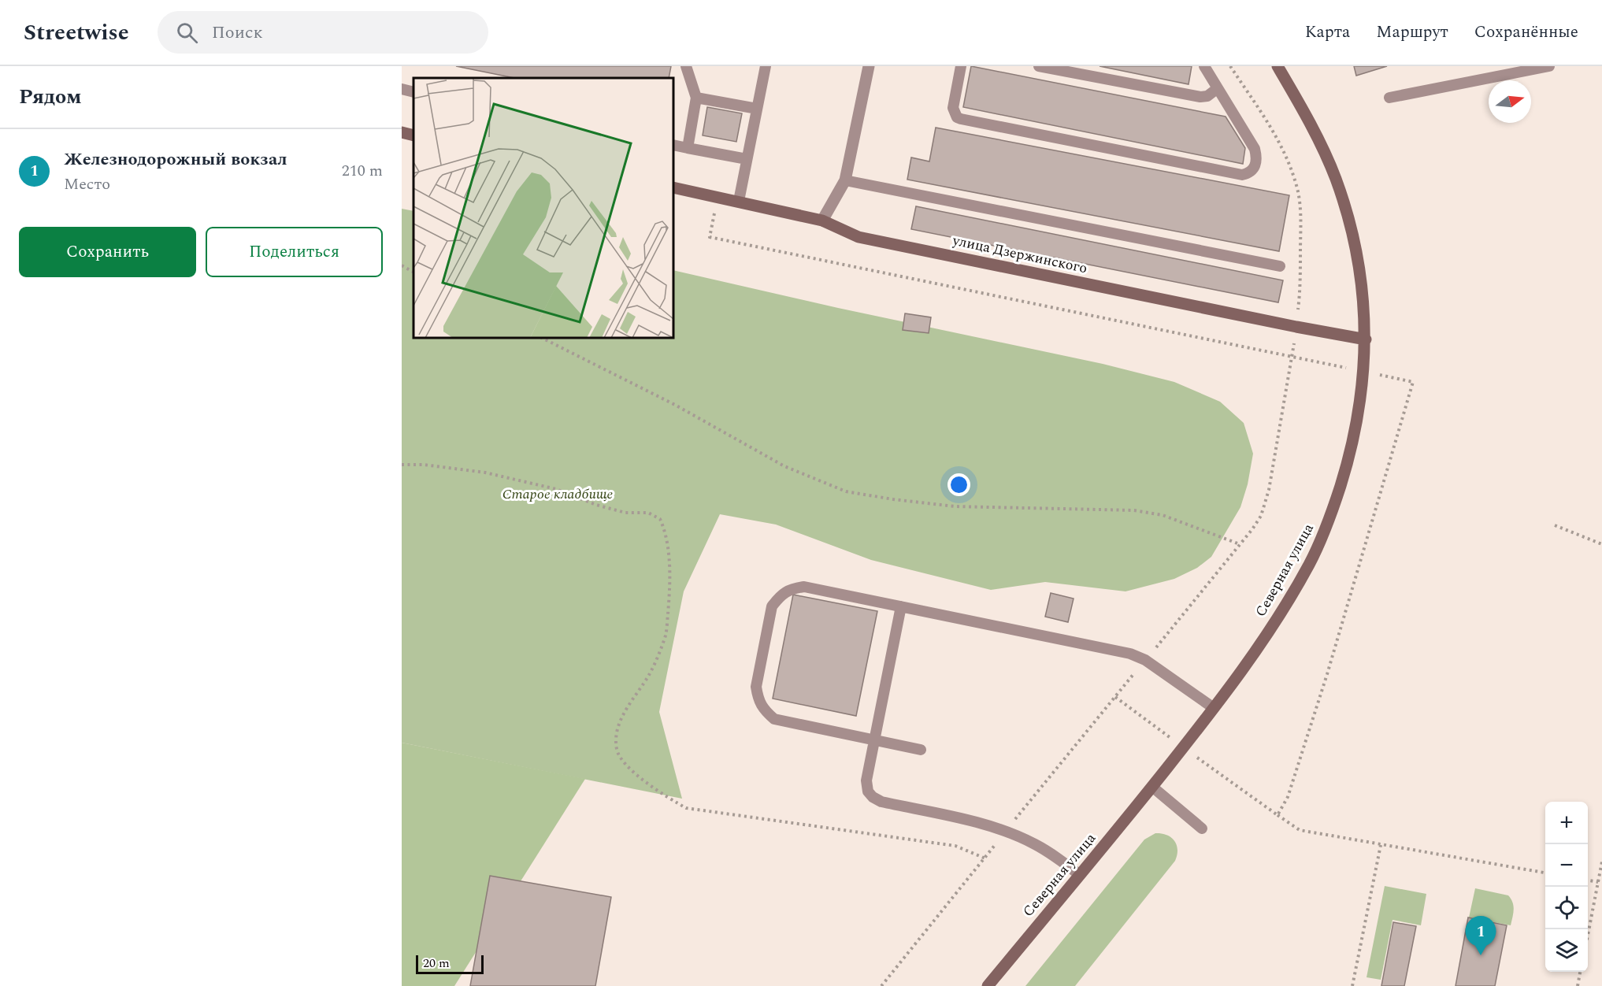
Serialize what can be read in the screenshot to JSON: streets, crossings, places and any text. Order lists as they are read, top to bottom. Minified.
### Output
{"streets":{"main road":["улица Дзержинского","Северная улица"]},"crossings":[["улица Дзержинского","Северная улица"]],"parks":["Старое кладбище"],"scale_bar":"20 m","north":"right","page":{"header":"Streetwise","search":"Поиск","nav":["Карта","Маршрут","Сохранённые"],"heading":"Рядом","list":[{"mark":"1","name":"Железнодорожный вокзал","note":"Место","value":"210 m"}],"buttons":["Сохранить","Поделиться"],"map_buttons":["+","−"],"pins":"1","scale":"20 m"}}
